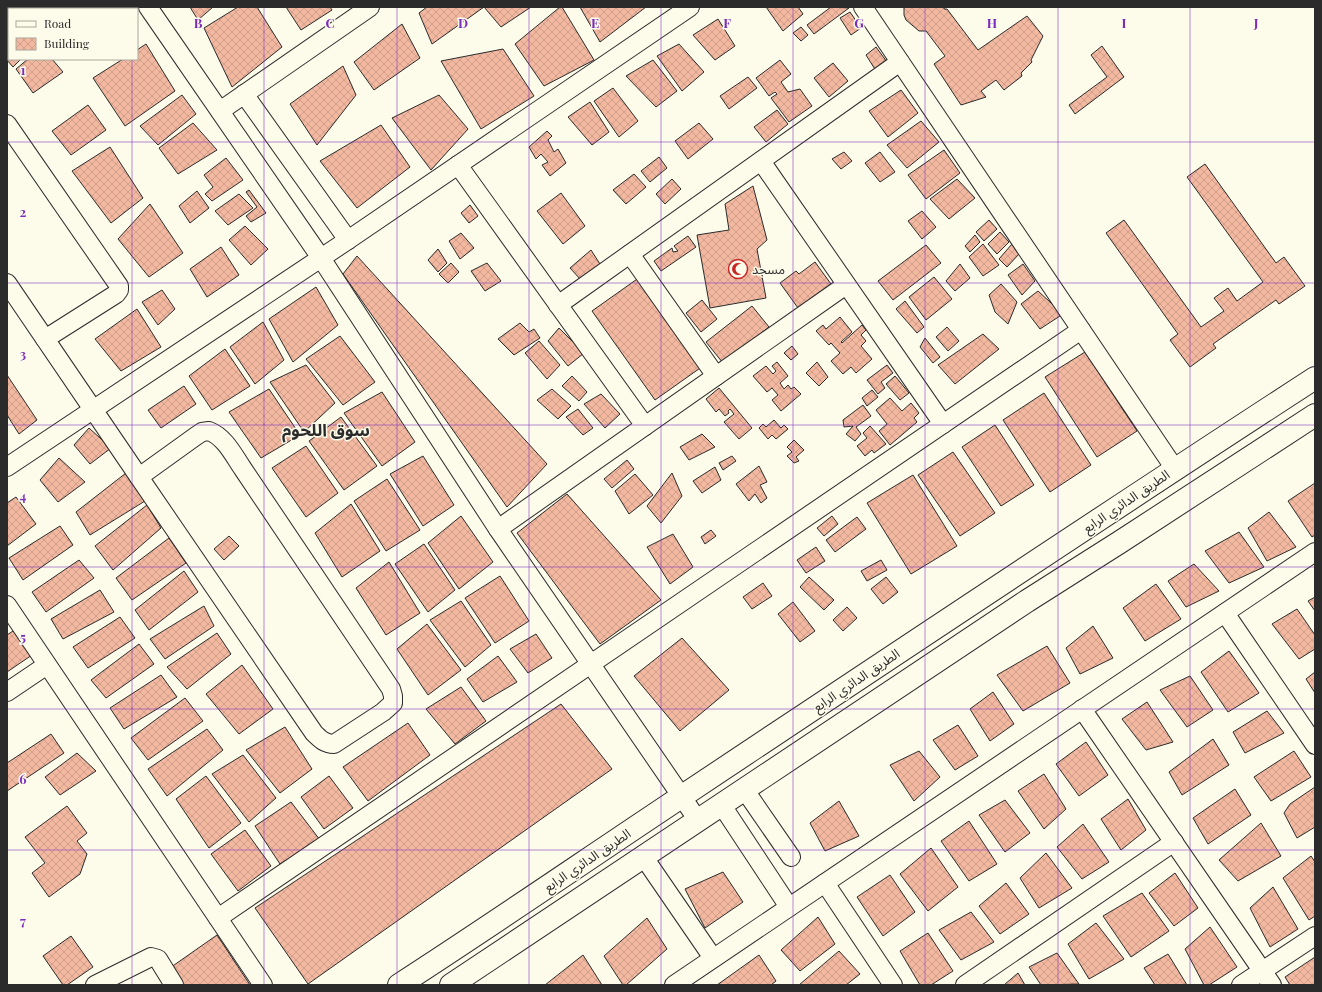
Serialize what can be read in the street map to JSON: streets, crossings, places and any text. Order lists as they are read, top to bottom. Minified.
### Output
{"streets":{"main road":["الطريق الدائري الرابع"]},"districts":["سوق اللحوم"],"places":{"mosque":["مسجد"]},"legend":["Road","Building"],"grid":{"columns":["B","C","D","E","F","G","H","I","J"],"rows":["1","2","3","4","5","6","7"]}}
